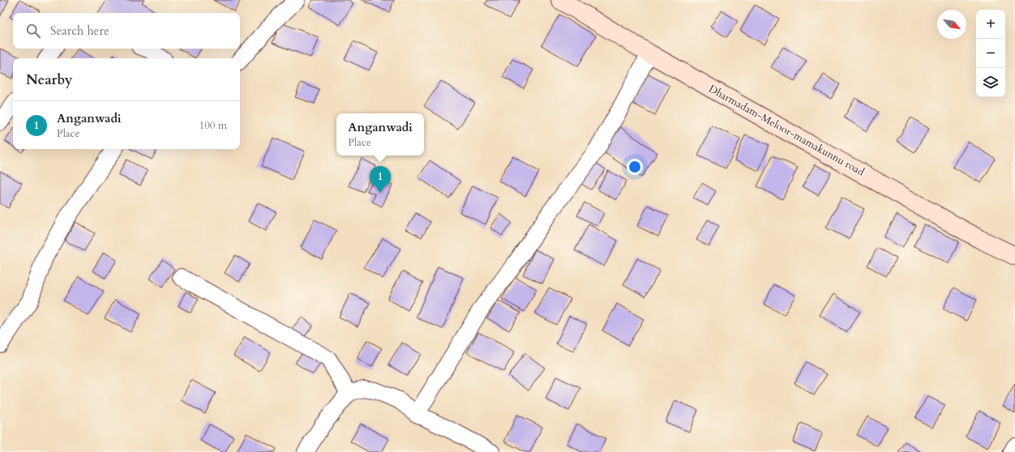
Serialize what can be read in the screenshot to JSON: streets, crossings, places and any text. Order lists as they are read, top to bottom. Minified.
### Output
{"streets":{"main road":["Dharmadam-Meloor-mamakunnu road"]},"north":"bottom right","page":{"map_buttons":["+","−"],"search":"Search here","heading":"Nearby","list":[{"mark":"1","name":"Anganwadi","note":"Place","value":"100 m"}],"popup":["Anganwadi","Place"],"pins":"1"}}
